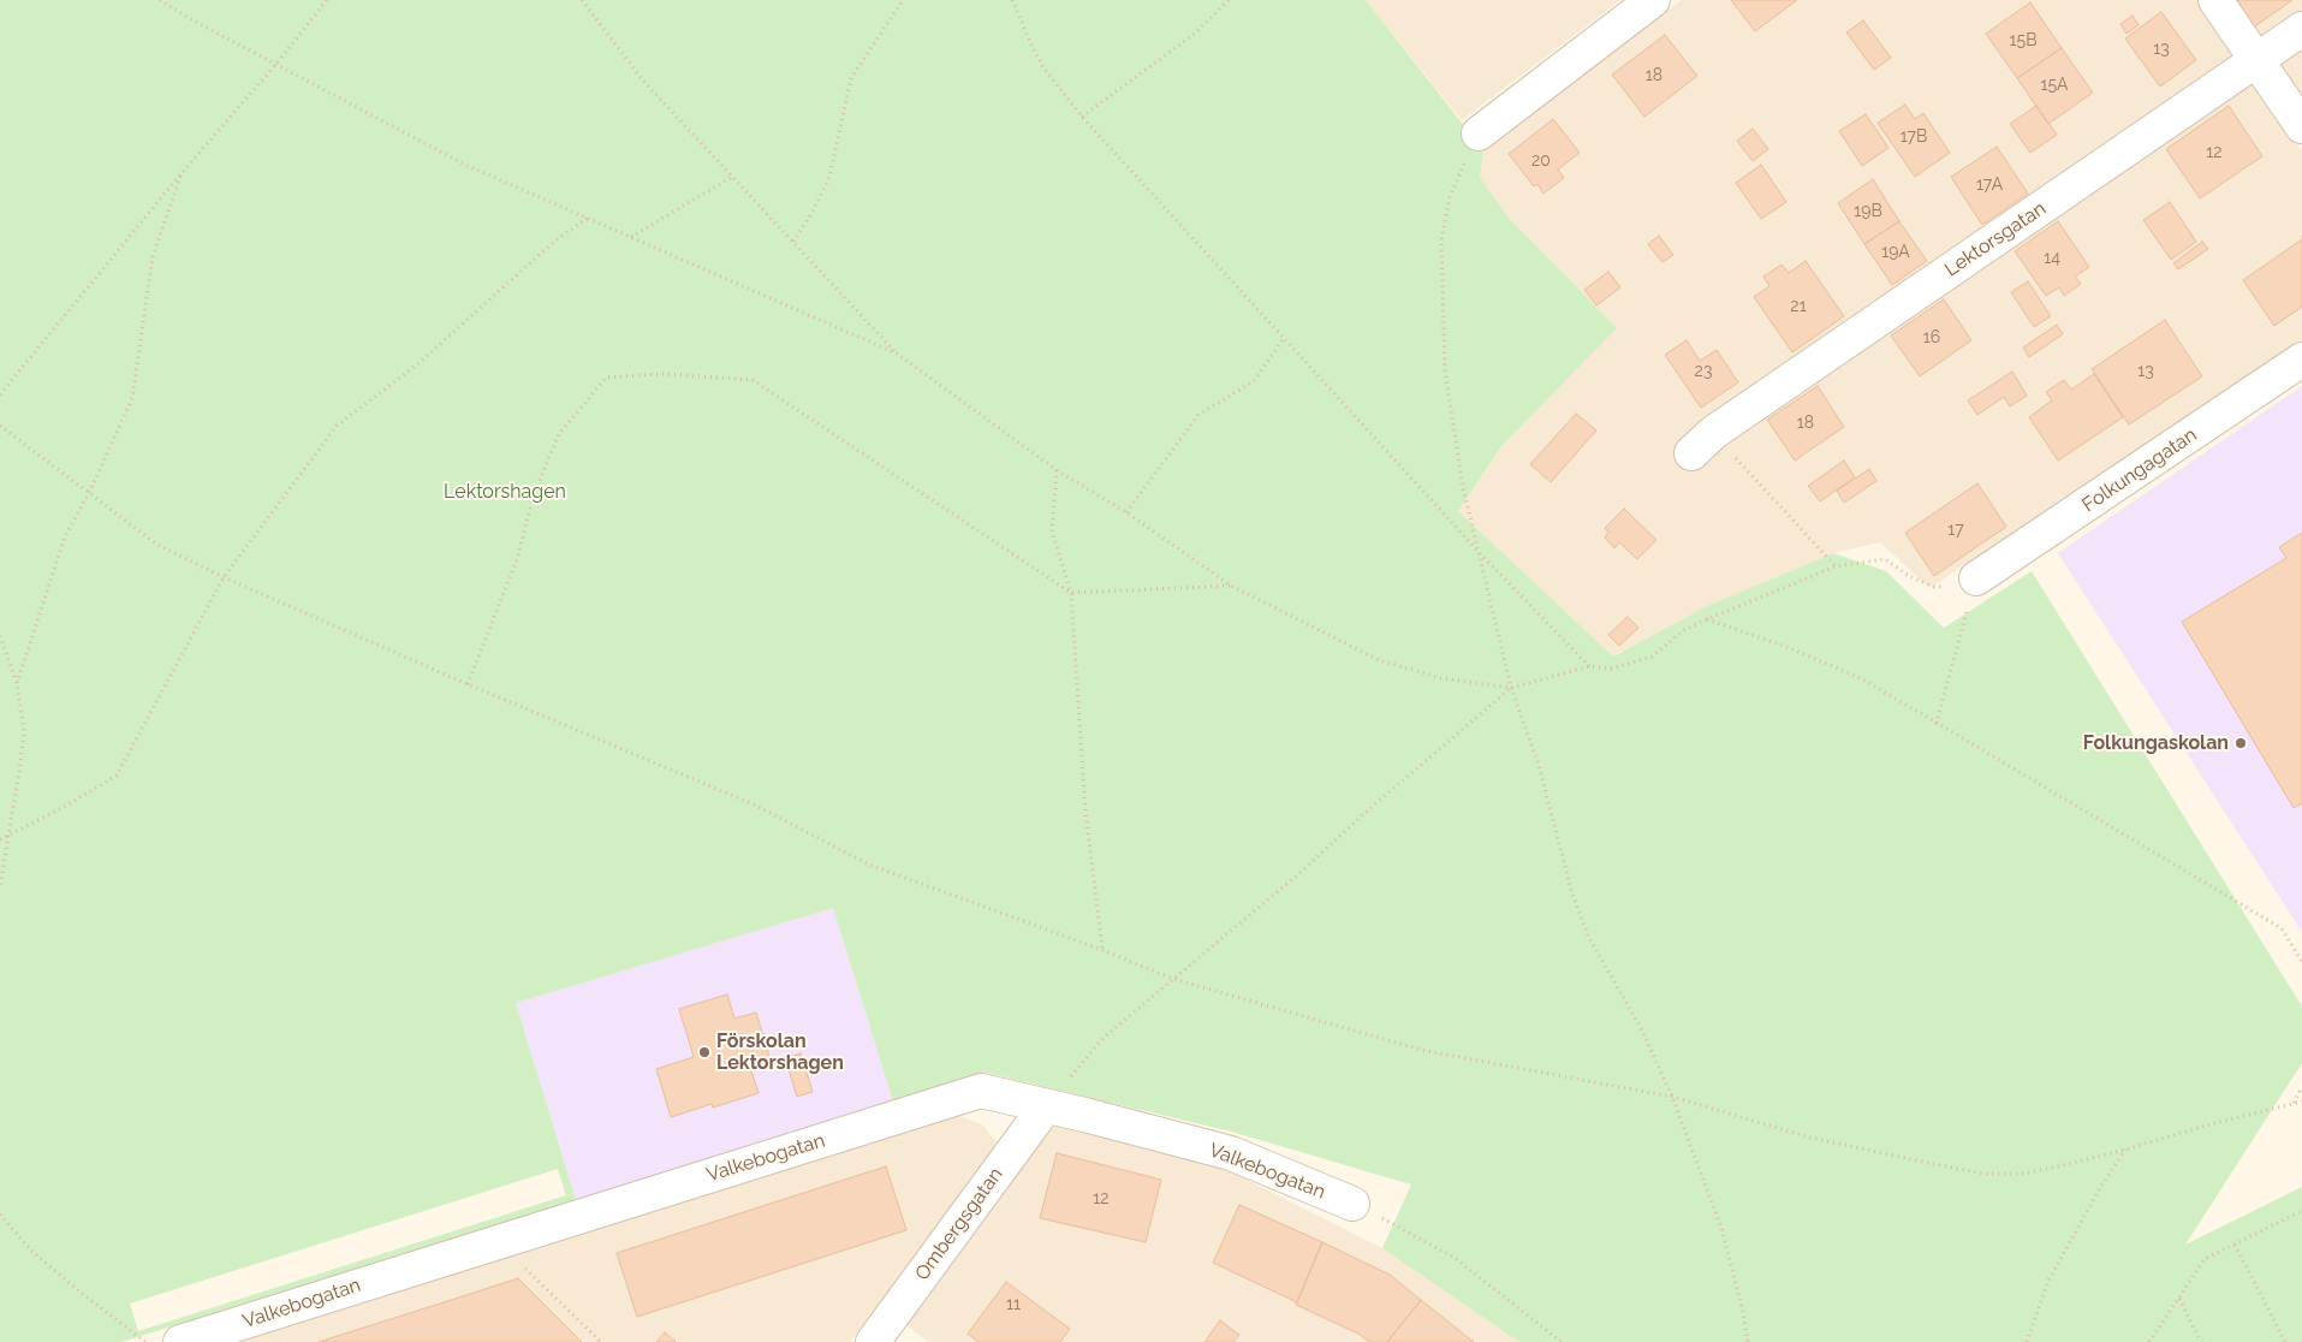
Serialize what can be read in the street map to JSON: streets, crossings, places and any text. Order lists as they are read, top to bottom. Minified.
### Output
{"streets":{"street":["Lektorsgatan","Folkungagatan","Valkebogatan","Ombergsgatan"]},"crossings":[["Valkebogatan","Ombergsgatan"]],"parks":["Lektorshagen"],"places":["Folkungaskolan","Förskolan Lektorshagen"],"house_numbers":["15B","13","18","15A","17B","12","20","17A","19B","19A","14","21","16","23","13","18","17","12","11"]}
